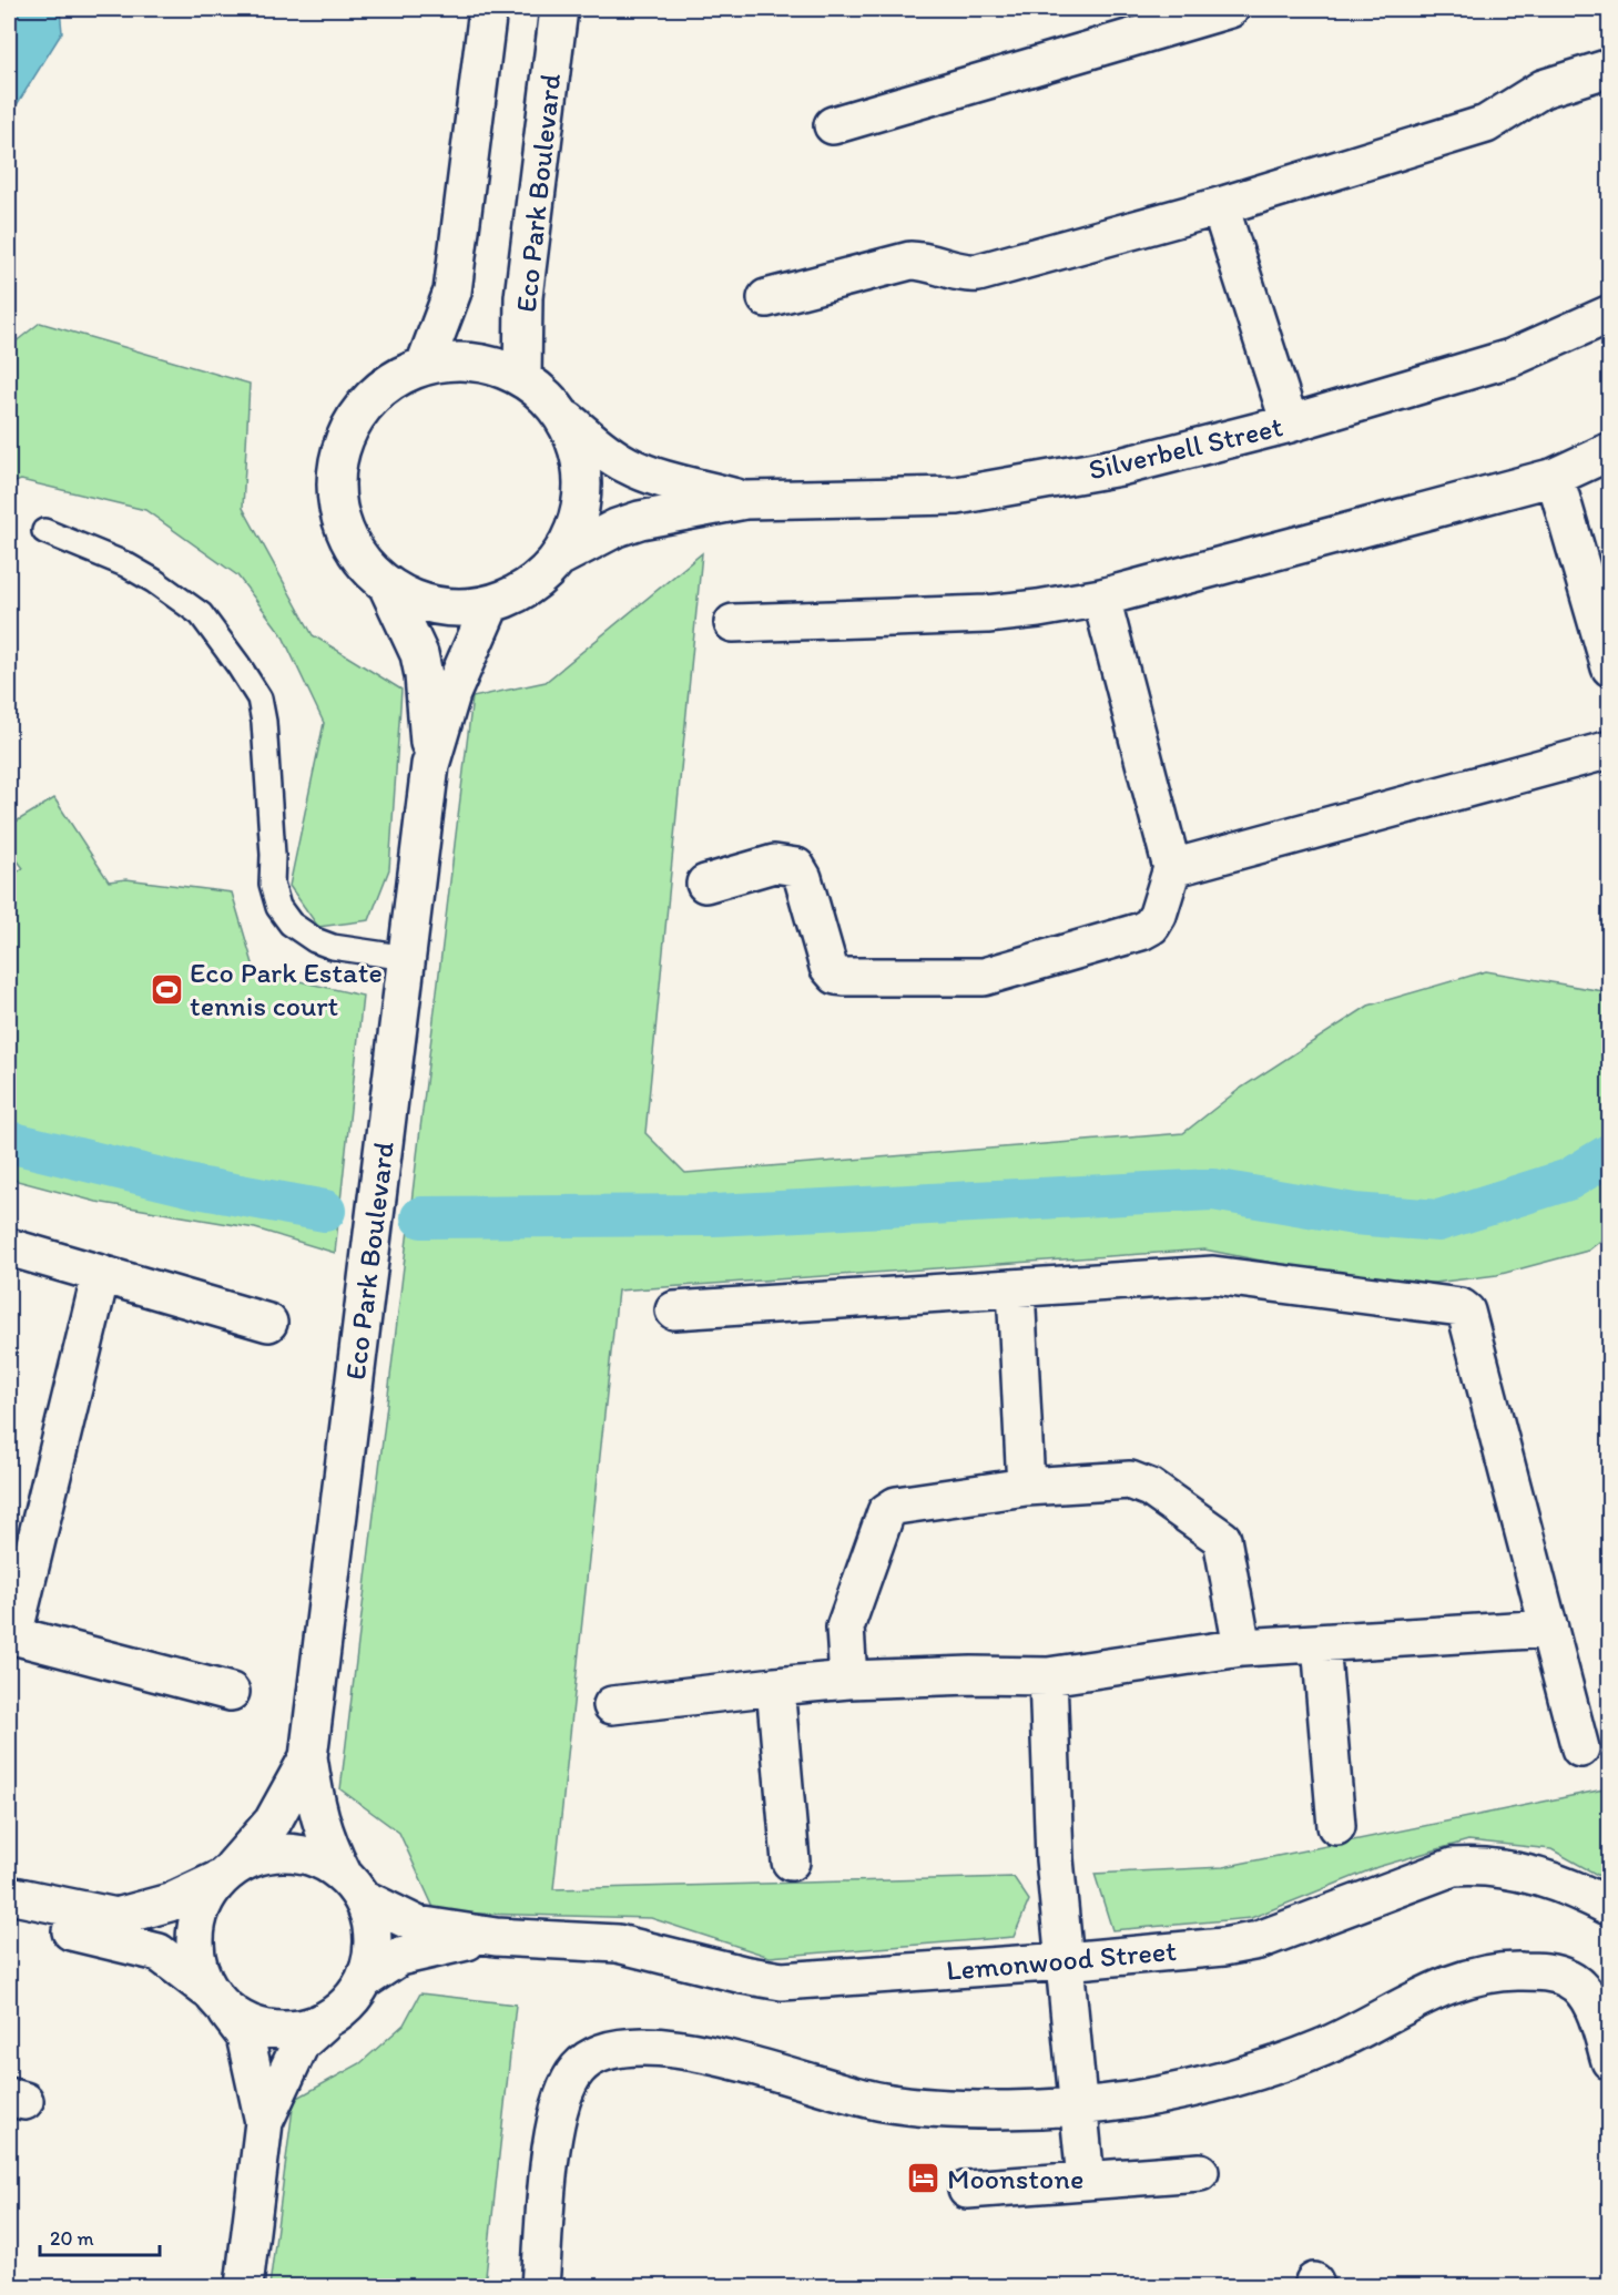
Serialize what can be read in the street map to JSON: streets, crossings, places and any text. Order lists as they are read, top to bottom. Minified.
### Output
{"streets":{"street":["Eco Park Boulevard","Silverbell Street","Lemonwood Street"]},"crossings":[["Eco Park Boulevard","Silverbell Street"],["Eco Park Boulevard","Lemonwood Street"]],"places":{"sports":["Eco Park Estate tennis court"],"hotel":["Moonstone"]},"scale_bar":"20 m"}
